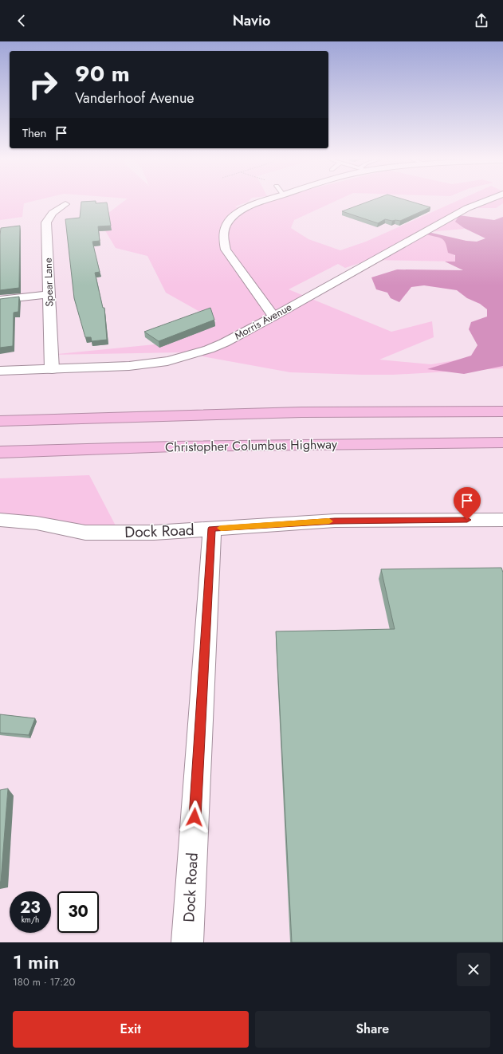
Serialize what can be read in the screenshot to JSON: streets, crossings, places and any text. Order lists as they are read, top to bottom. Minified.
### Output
{"streets":{"highway":["Christopher Columbus Highway"],"street":["Spear Lane","Morris Avenue","Dock Road"]},"crossings":[["Spear Lane","Morris Avenue"]],"page":{"header":"Navio","turn":["90 m","Vanderhoof Avenue"],"then":"Then","speed":"23 km/h","limit":"30","heading":["1 min","180 m · 17:20"],"buttons":["Exit","Share"]}}
